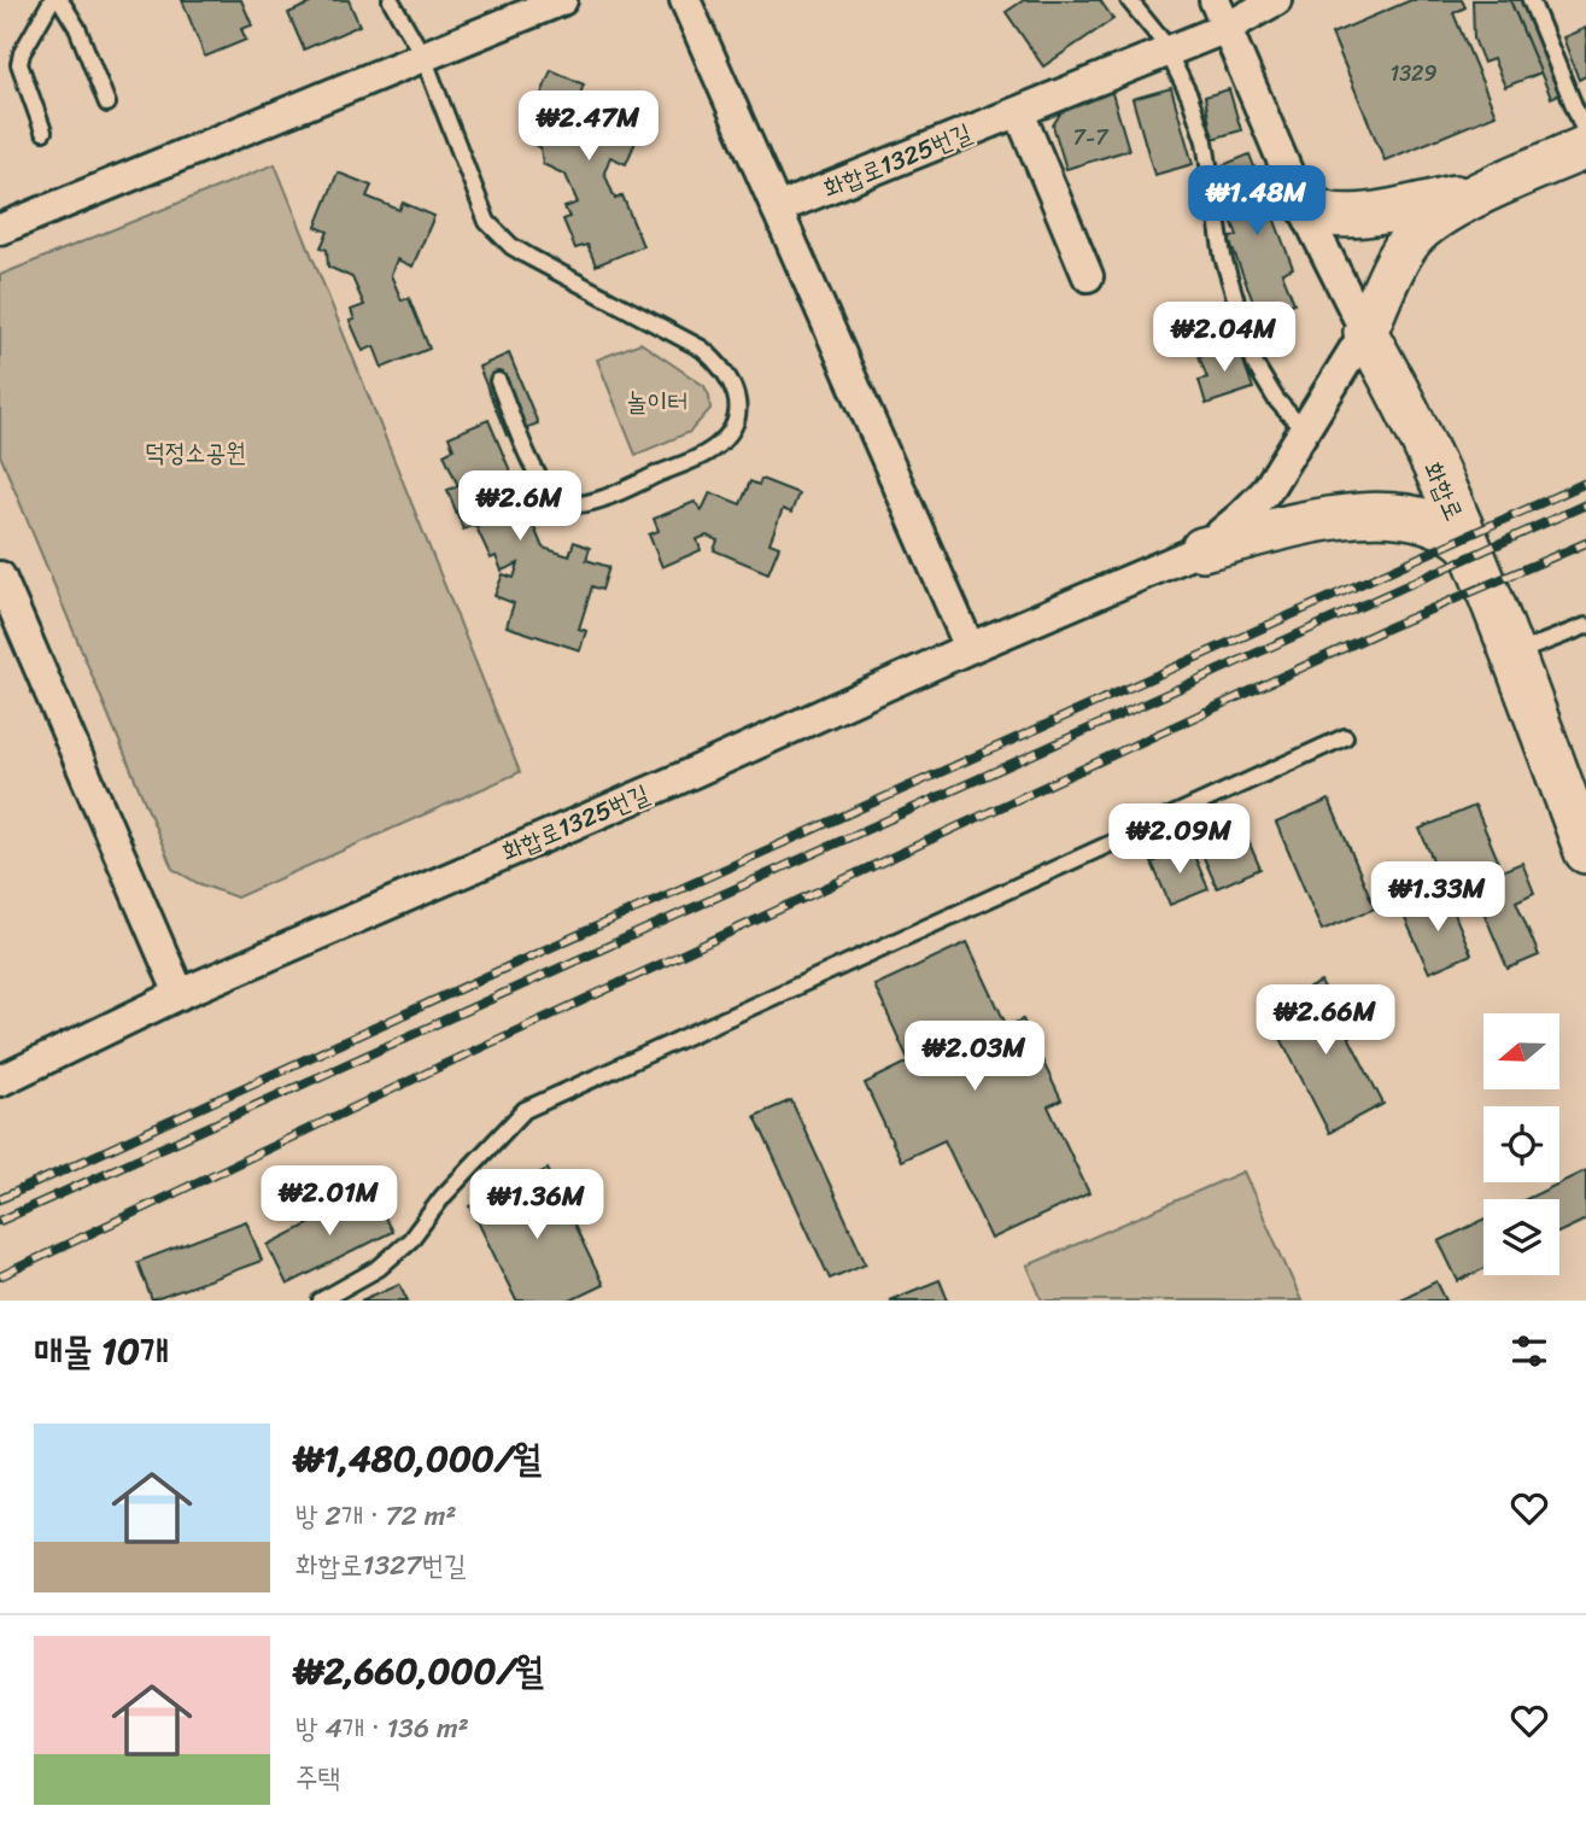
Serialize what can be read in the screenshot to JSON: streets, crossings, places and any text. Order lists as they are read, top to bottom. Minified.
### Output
{"streets":{"main road":["화합로"],"street":["화합로1325번길"]},"crossings":[["화합로1325번길","화합로"]],"parks":["놀이터","덕정소공원"],"house_numbers":["1329","7-7"],"north":"left","page":{"price":["₩2.47M","₩1.48M","₩2.04M","₩2.6M","₩2.09M","₩1.33M","₩2.66M","₩2.03M","₩2.01M","₩1.36M"],"heading":"매물 10개","list":[{"name":"₩1,480,000/월","note":"방 2개 · 72 m² · 화합로1327번길"},{"name":"₩2,660,000/월","note":"방 4개 · 136 m² · 주택"}]}}
